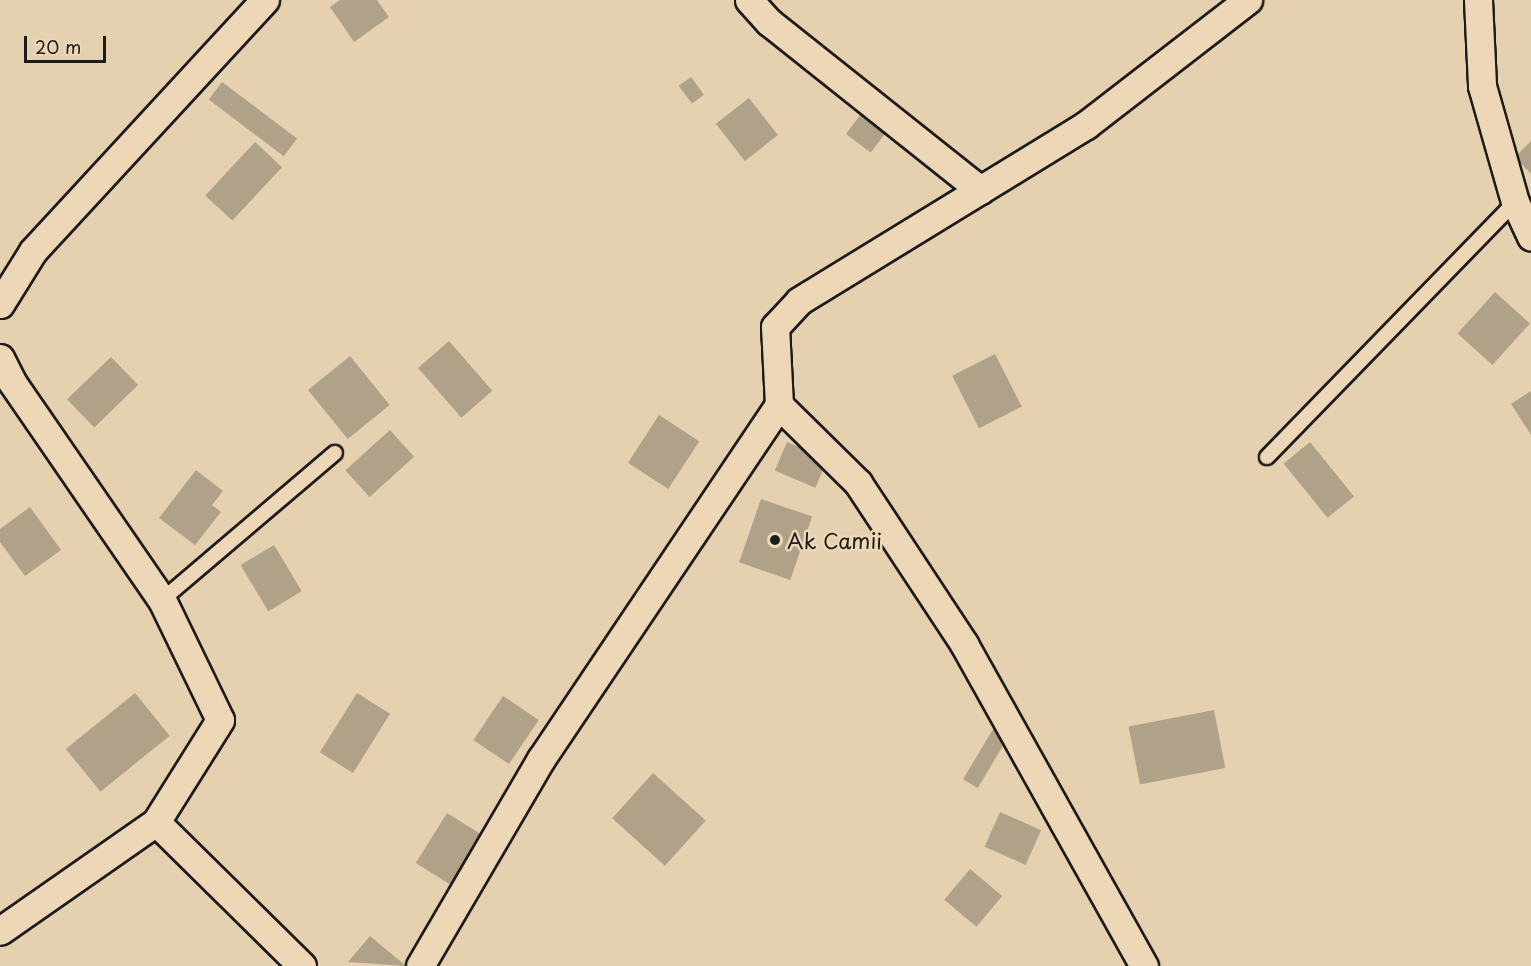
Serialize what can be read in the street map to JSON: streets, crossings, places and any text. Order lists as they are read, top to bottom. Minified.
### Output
{"places":["Ak Camii"],"scale_bar":"20 m"}
